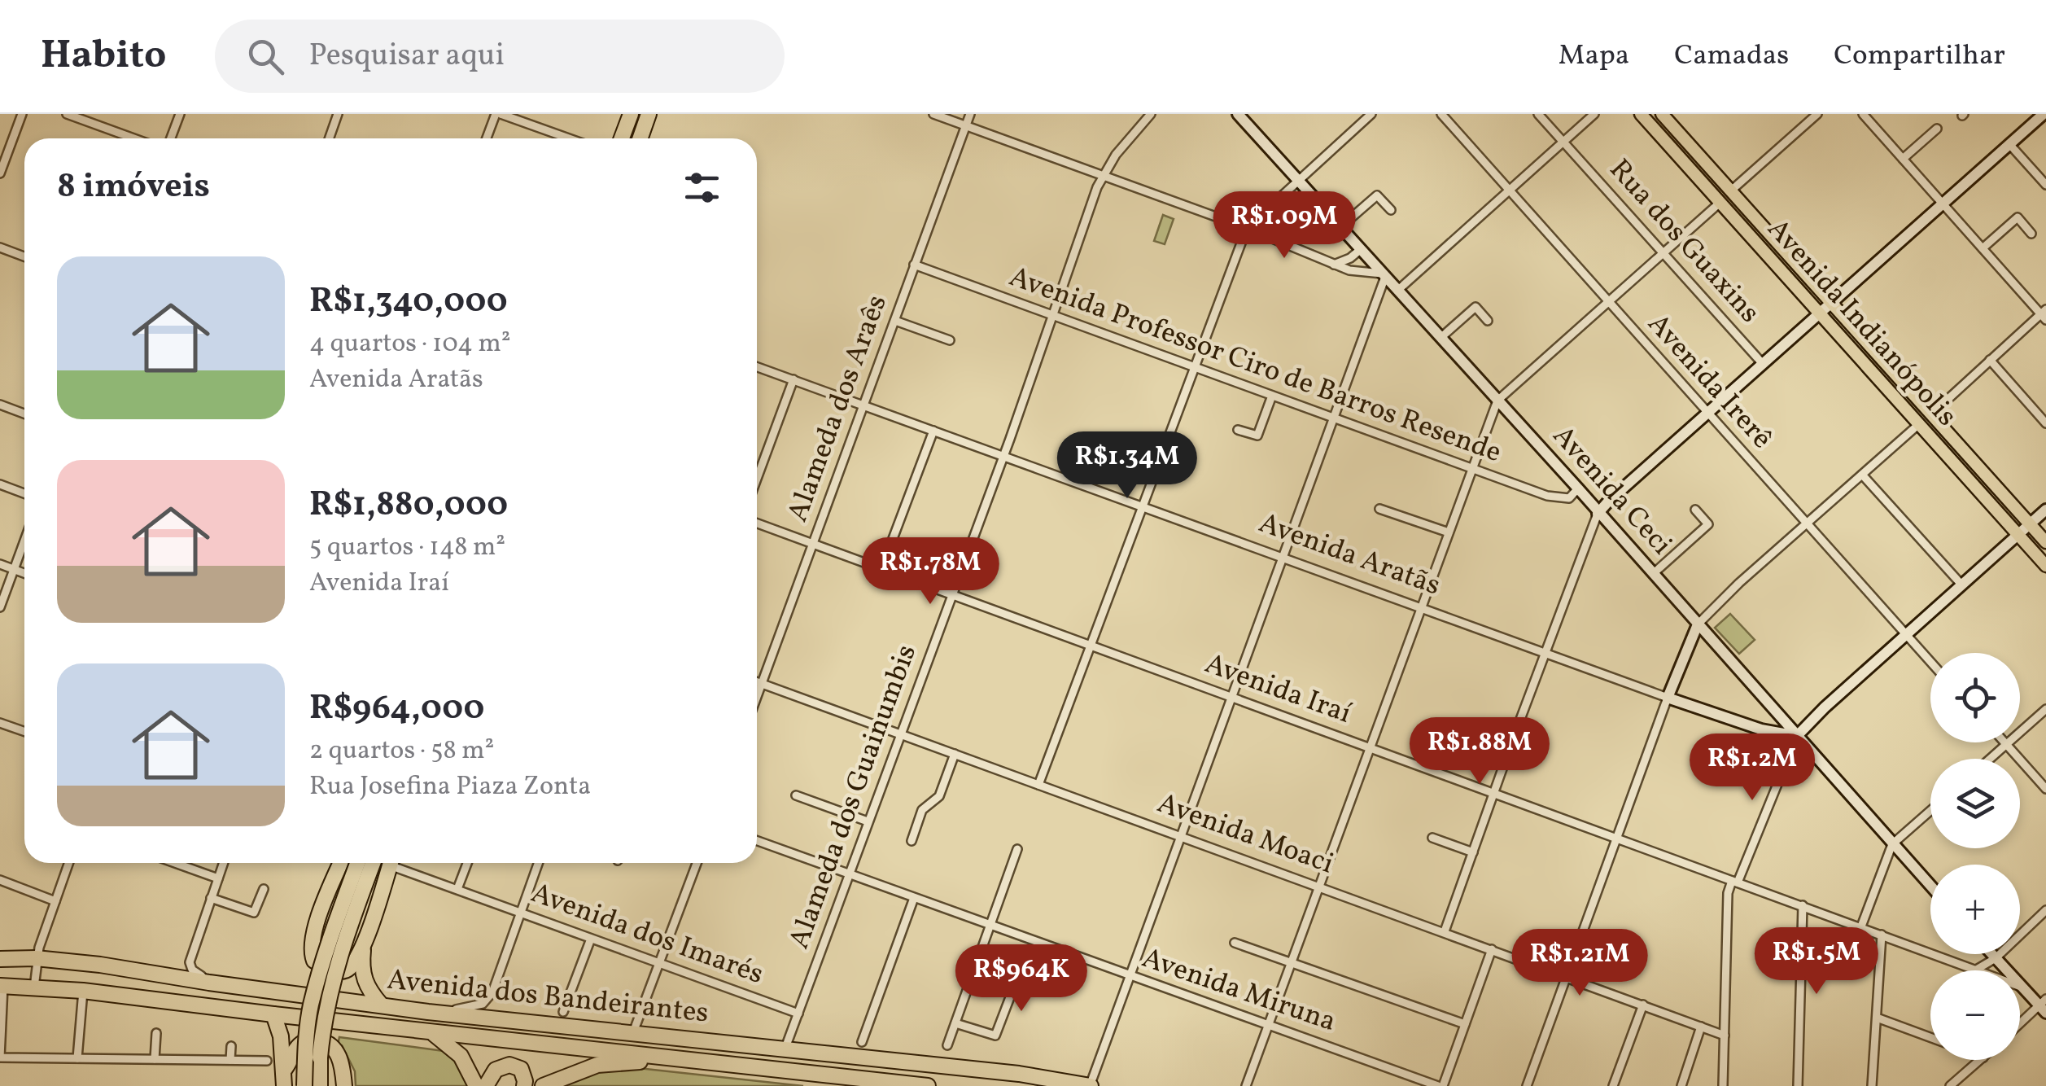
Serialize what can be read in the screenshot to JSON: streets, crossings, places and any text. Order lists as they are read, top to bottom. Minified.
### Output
{"streets":{"highway":["Avenida dos Bandeirantes"],"main road":["Avenida Indianópolis"],"street":["Rua dos Guaxins","Avenida Professor Ciro de Barros Resende","Avenida Irerê","Alameda dos Araês","Avenida Ceci","Avenida Aratãs","Avenida Iraí","Alameda dos Guainumbis","Avenida Moaci","Avenida dos Imarés","Avenida Miruna"]},"crossings":[["Avenida Professor Ciro de Barros Resende","Alameda dos Araês"],["Avenida Professor Ciro de Barros Resende","Avenida Ceci"],["Avenida Professor Ciro de Barros Resende","Alameda dos Guainumbis"],["Alameda dos Araês","Avenida Aratãs"],["Alameda dos Araês","Avenida Iraí"],["Alameda dos Araês","Avenida Moaci"],["Avenida Ceci","Avenida Aratãs"],["Avenida Aratãs","Alameda dos Guainumbis"],["Avenida Iraí","Alameda dos Guainumbis"],["Alameda dos Guainumbis","Avenida Moaci"],["Alameda dos Guainumbis","Avenida dos Imarés"],["Alameda dos Guainumbis","Avenida Miruna"],["Alameda dos Guainumbis","Avenida dos Bandeirantes"]],"page":{"header":"Habito","search":"Pesquisar aqui","nav":["Mapa","Camadas","Compartilhar"],"heading":"8 imóveis","price":["R$1.09M","R$1.34M","R$1.78M","R$1.88M","R$1.2M","R$1.5M","R$1.21M","R$964K"],"list":[{"name":"R$1,340,000","note":"4 quartos · 104 m² · Avenida Aratãs"},{"name":"R$1,880,000","note":"5 quartos · 148 m² · Avenida Iraí"},{"name":"R$964,000","note":"2 quartos · 58 m² · Rua Josefina Piaza Zonta"}],"map_buttons":["+","−"]}}
